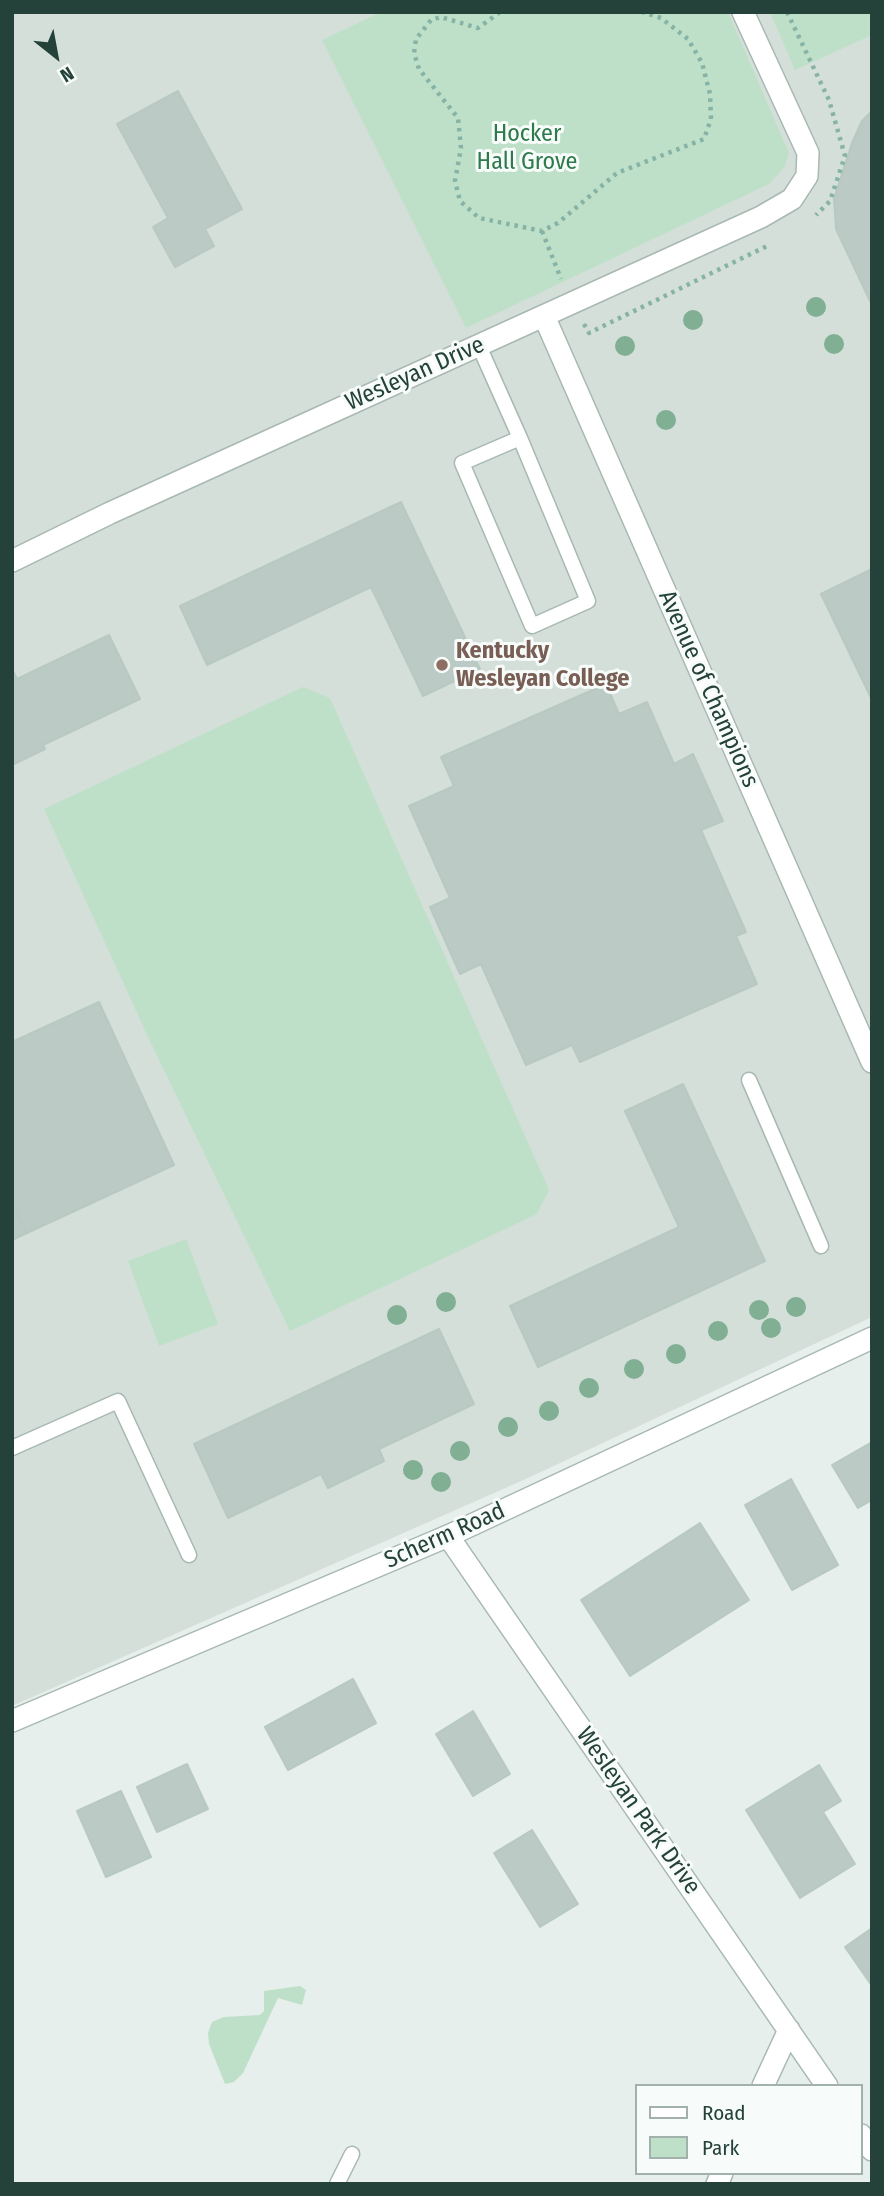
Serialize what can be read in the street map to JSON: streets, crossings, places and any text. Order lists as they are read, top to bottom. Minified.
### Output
{"streets":{"street":["Wesleyan Drive","Avenue of Champions","Scherm Road","Wesleyan Park Drive"]},"crossings":[["Wesleyan Drive","Avenue of Champions"],["Scherm Road","Wesleyan Park Drive"]],"parks":["Hocker Hall Grove"],"places":["Kentucky Wesleyan College"],"legend":["Road","Park"],"north":"bottom right"}
